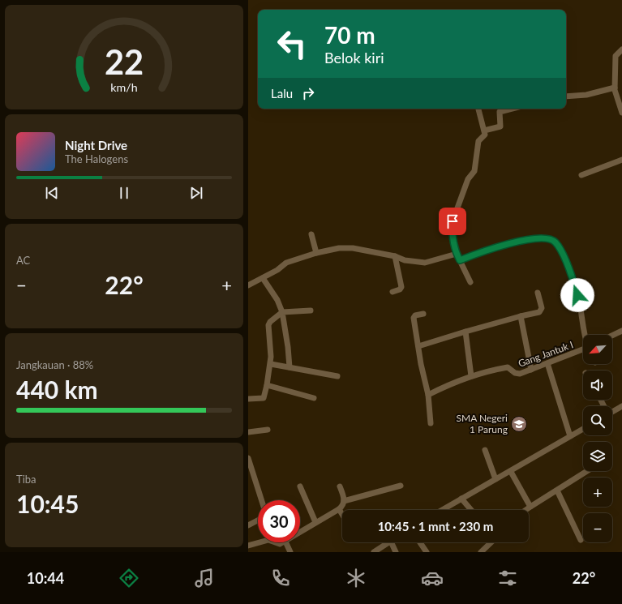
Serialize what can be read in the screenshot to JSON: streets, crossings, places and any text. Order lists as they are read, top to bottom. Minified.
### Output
{"streets":{"street":["Gang Jantuk I"]},"places":{"school or university":["SMA Negeri 1 Parung"]},"north":"bottom left","page":{"turn":["70 m","Belok kiri"],"then":"Lalu","song":["Night Drive","The Halogens"],"tile":["AC",["Jangkauan · 88%","440 km"],["Tiba","10:45"]],"heat":["−","22°","+"],"map_buttons":["+","−"],"limit":"30","trip":"10:45 · 1 mnt · 230 m","tabs":["10:44","22°"],"gauge":["22","km/h"]}}
